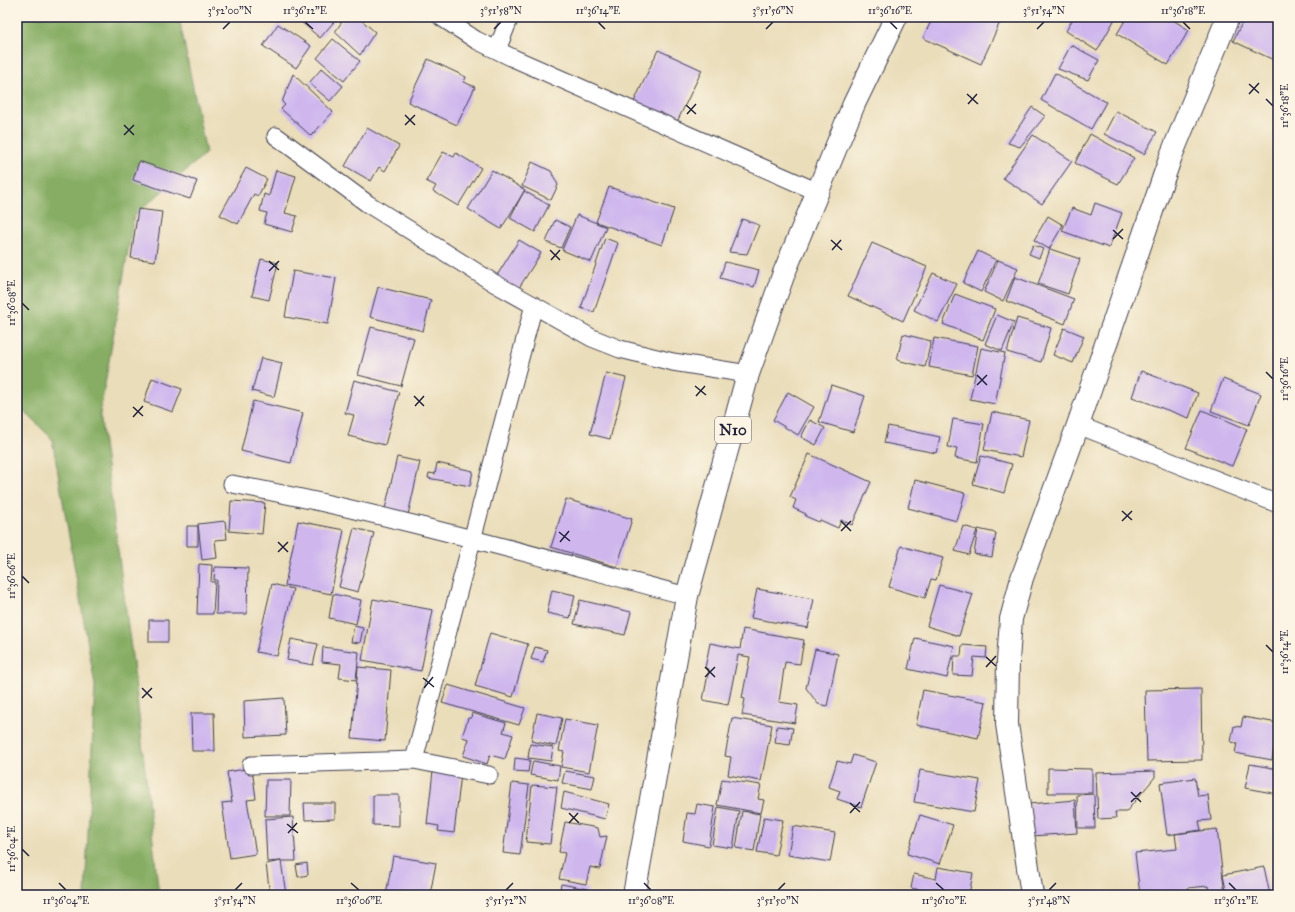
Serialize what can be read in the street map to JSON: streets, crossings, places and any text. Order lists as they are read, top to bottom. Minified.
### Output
{"streets":{"main road":["N10"]},"coordinates":["3°52'00\"N","11°36'12\"E","3°51'58\"N","11°36'14\"E","3°51'56\"N","11°36'16\"E","3°51'54\"N","11°36'18\"E","11°36'08\"E","11°36'06\"E","11°36'04\"E","3°51'52\"N","3°51'50\"N","11°36'10\"E","3°51'48\"N"]}
